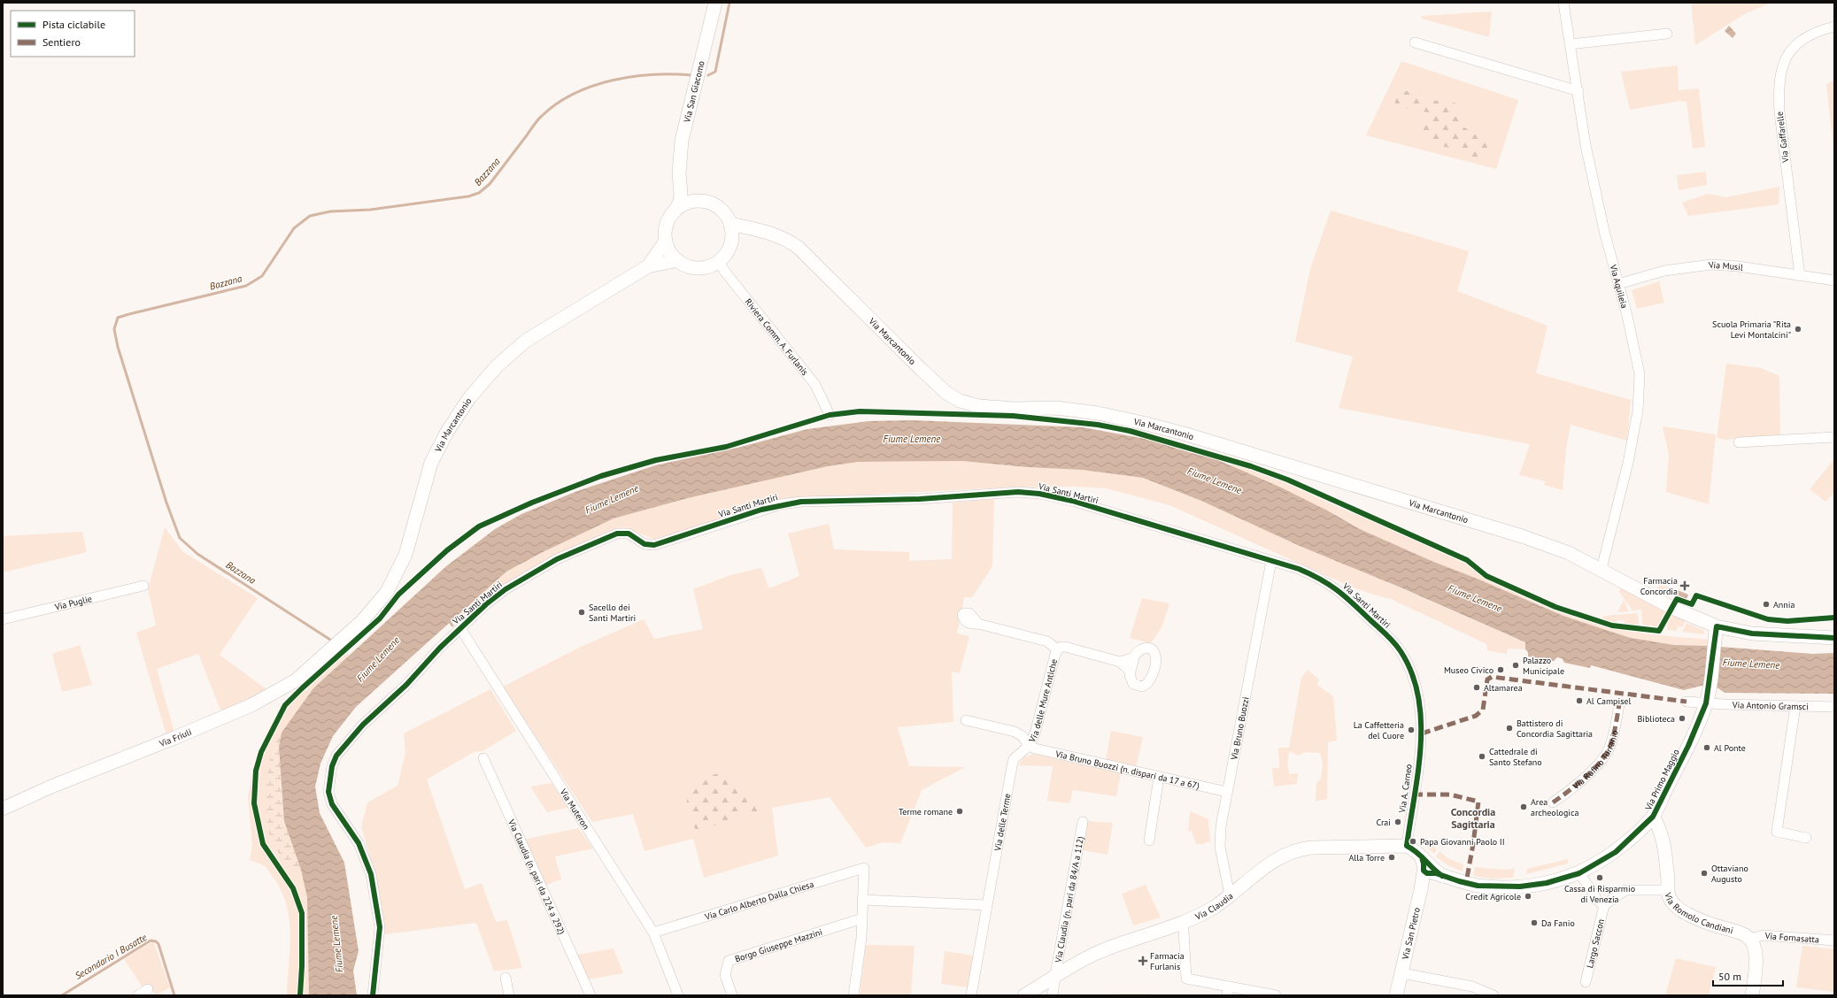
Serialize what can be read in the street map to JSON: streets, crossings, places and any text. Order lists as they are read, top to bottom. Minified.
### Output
{"streets":{"main road":["Via San Giacomo","Via Marcantonio","Via Friuli","Via Primo Maggio","Via Claudia","Via Romolo Candiani","Via San Pietro"],"street":["Via Gaffarelle","Via Musil","Via Aquileia","Riviera Comm. A. Furlanis","Via Santi Martiri","Via Puglie","Via delle Mure Antiche","Via Antonio Gramsci","Via Bruno Buozzi","Via Rufino Turranio","Via Bruno Buozzi (n. dispari da 17 a 67)","Via A. Carneo","Via Muteron","Via delle Terme","Via Claudia (n. pari da 224 a 292)","Via Claudia (n. pari da 84/A a 112)","Via Carlo Alberto Dalla Chiesa","Via Fornasatta","Largo Saccon","Borgo Giuseppe Mazzini"]},"crossings":[["Via San Giacomo","Riviera Comm. A. Furlanis"],["Via San Giacomo","Via Marcantonio"],["Via Gaffarelle","Via Musil"],["Via Musil","Via Aquileia"],["Via Aquileia","Via Marcantonio"],["Riviera Comm. A. Furlanis","Via Marcantonio"],["Via Marcantonio","Via Friuli"],["Via Marcantonio","Via Primo Maggio"],["Via Santi Martiri","Via Bruno Buozzi"],["Via Santi Martiri","Via A. Carneo"],["Via Santi Martiri","Via Muteron"],["Via delle Mure Antiche","Via Bruno Buozzi (n. dispari da 17 a 67)"],["Via delle Mure Antiche","Via delle Terme"],["Via Antonio Gramsci","Via Primo Maggio"],["Via Bruno Buozzi","Via Bruno Buozzi (n. dispari da 17 a 67)"],["Via Bruno Buozzi","Via Claudia"],["Via Bruno Buozzi (n. dispari da 17 a 67)","Via delle Terme"],["Via Primo Maggio","Via A. Carneo"],["Via Primo Maggio","Via Claudia"],["Via Primo Maggio","Via Romolo Candiani"],["Via Primo Maggio","Via San Pietro"],["Via A. Carneo","Via Claudia"],["Via Muteron","Via Carlo Alberto Dalla Chiesa"],["Via Claudia (n. pari da 84/A a 112)","Via Claudia"],["Via Romolo Candiani","Via Fornasatta"]],"districts":["Concordia Sagittaria"],"water":["Bazzana","Fiume Lemene","Secondario I Busatte"],"places":{"other":["Scuola Primaria \"Rita Levi Montalcini\"","Annia","Sacello dei Santi Martiri","Palazzo Municipale","Museo Civico","Altamarea","Al Campisel","Biblioteca","Battistero di Concordia Sagittaria","La Caffetteria del Cuore","Al Ponte","Cattedrale di Santo Stefano","Area archeologica","Terme romane","Crai","Papa Giovanni Paolo II","Alla Torre","Ottaviano Augusto","Cassa di Risparmio di Venezia","Credit Agricole","Da Fanio"],"health":["Farmacia Concordia","Farmacia Furlanis"]},"legend":["Pista ciclabile","Sentiero"],"scale_bar":"50 m"}
